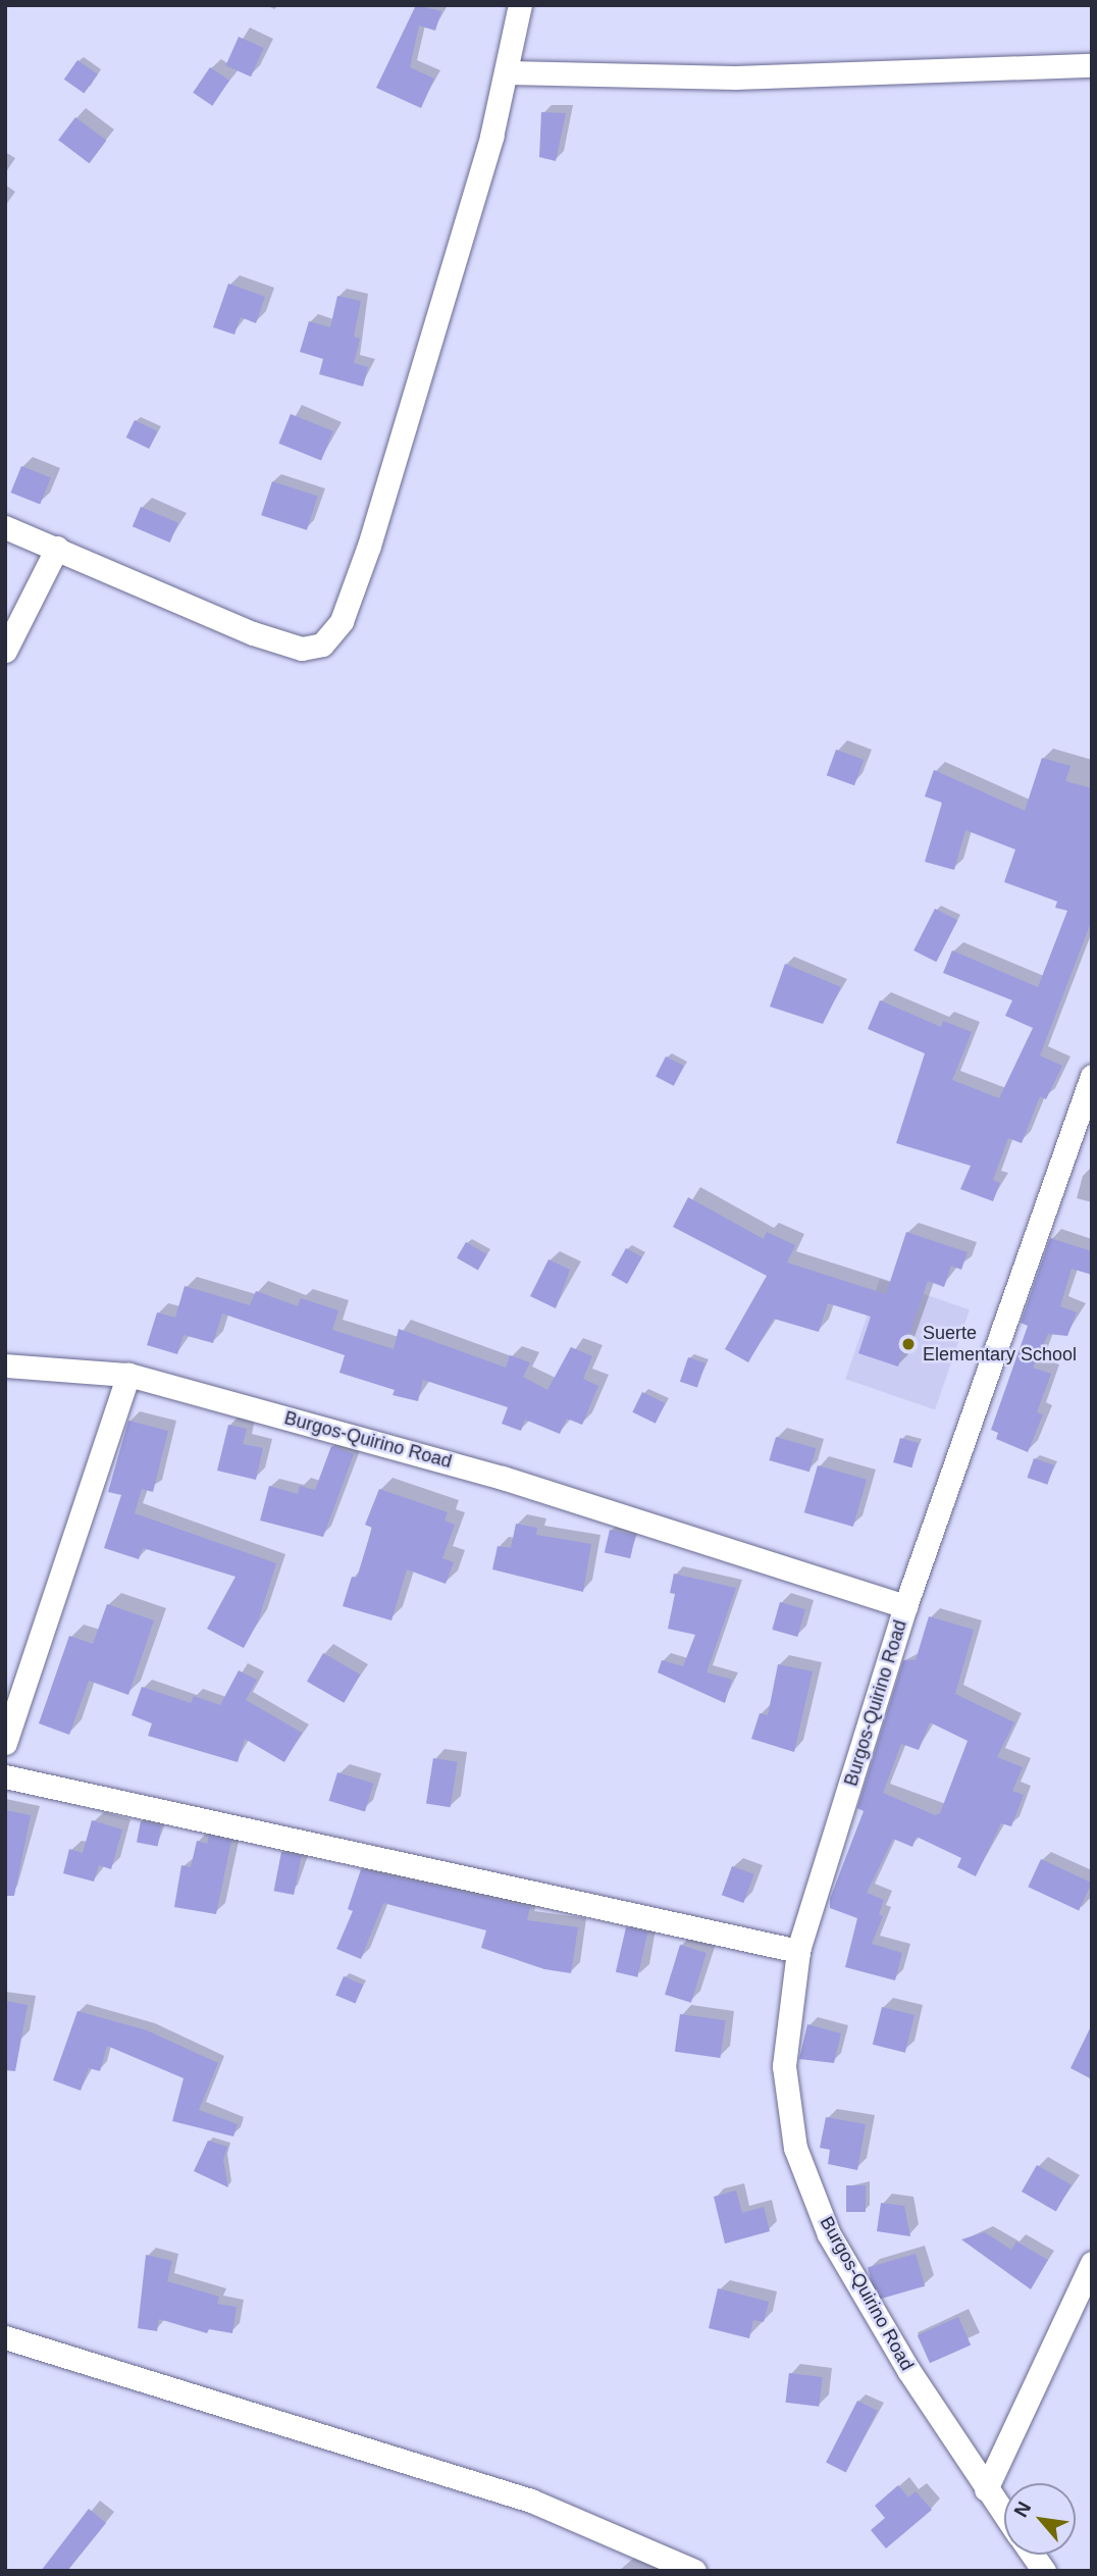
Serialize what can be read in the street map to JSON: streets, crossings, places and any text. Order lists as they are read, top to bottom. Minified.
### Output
{"streets":{"street":["Burgos-Quirino Road"]},"places":["Suerte Elementary School"],"north":"top left"}
